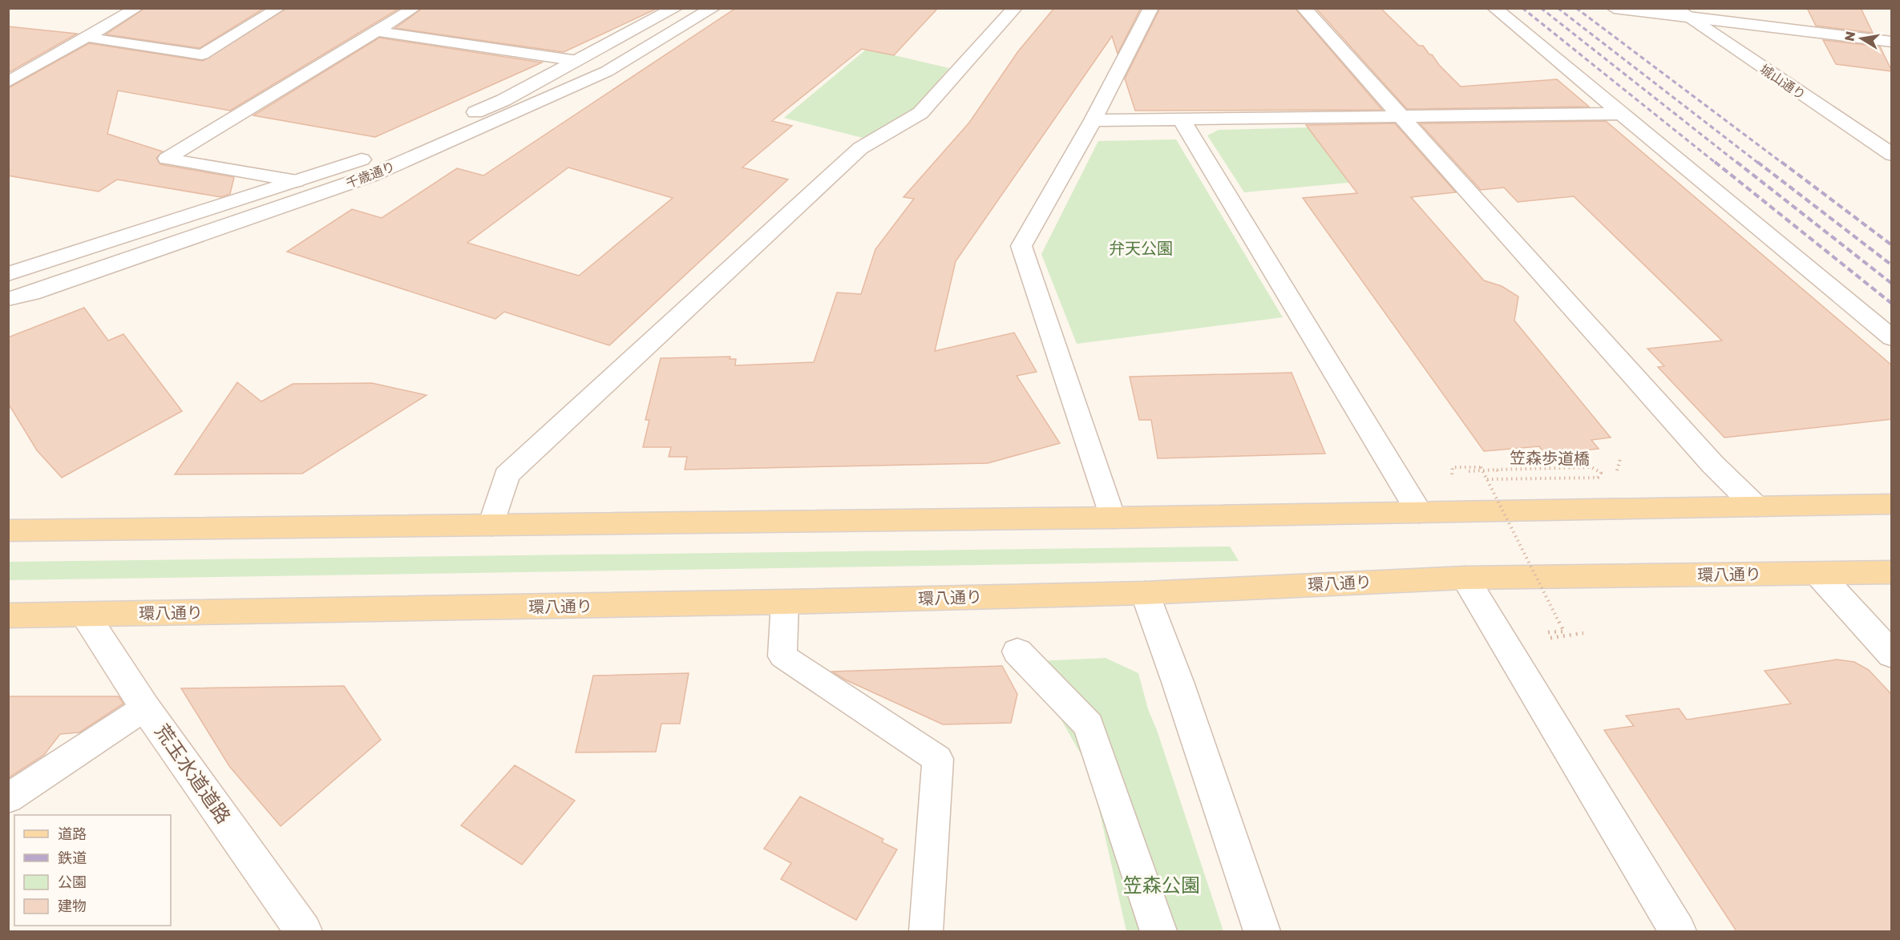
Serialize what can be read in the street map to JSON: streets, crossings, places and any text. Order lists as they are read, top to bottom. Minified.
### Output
{"streets":{"main road":["環八通り"],"street":["城山通り","千歳通り","荒玉水道道路"],"path":["笠森歩道橋"]},"crossings":[["環八通り","荒玉水道道路"]],"parks":["弁天公園","笠森公園"],"legend":["道路","鉄道","公園","建物"],"north":"left"}
